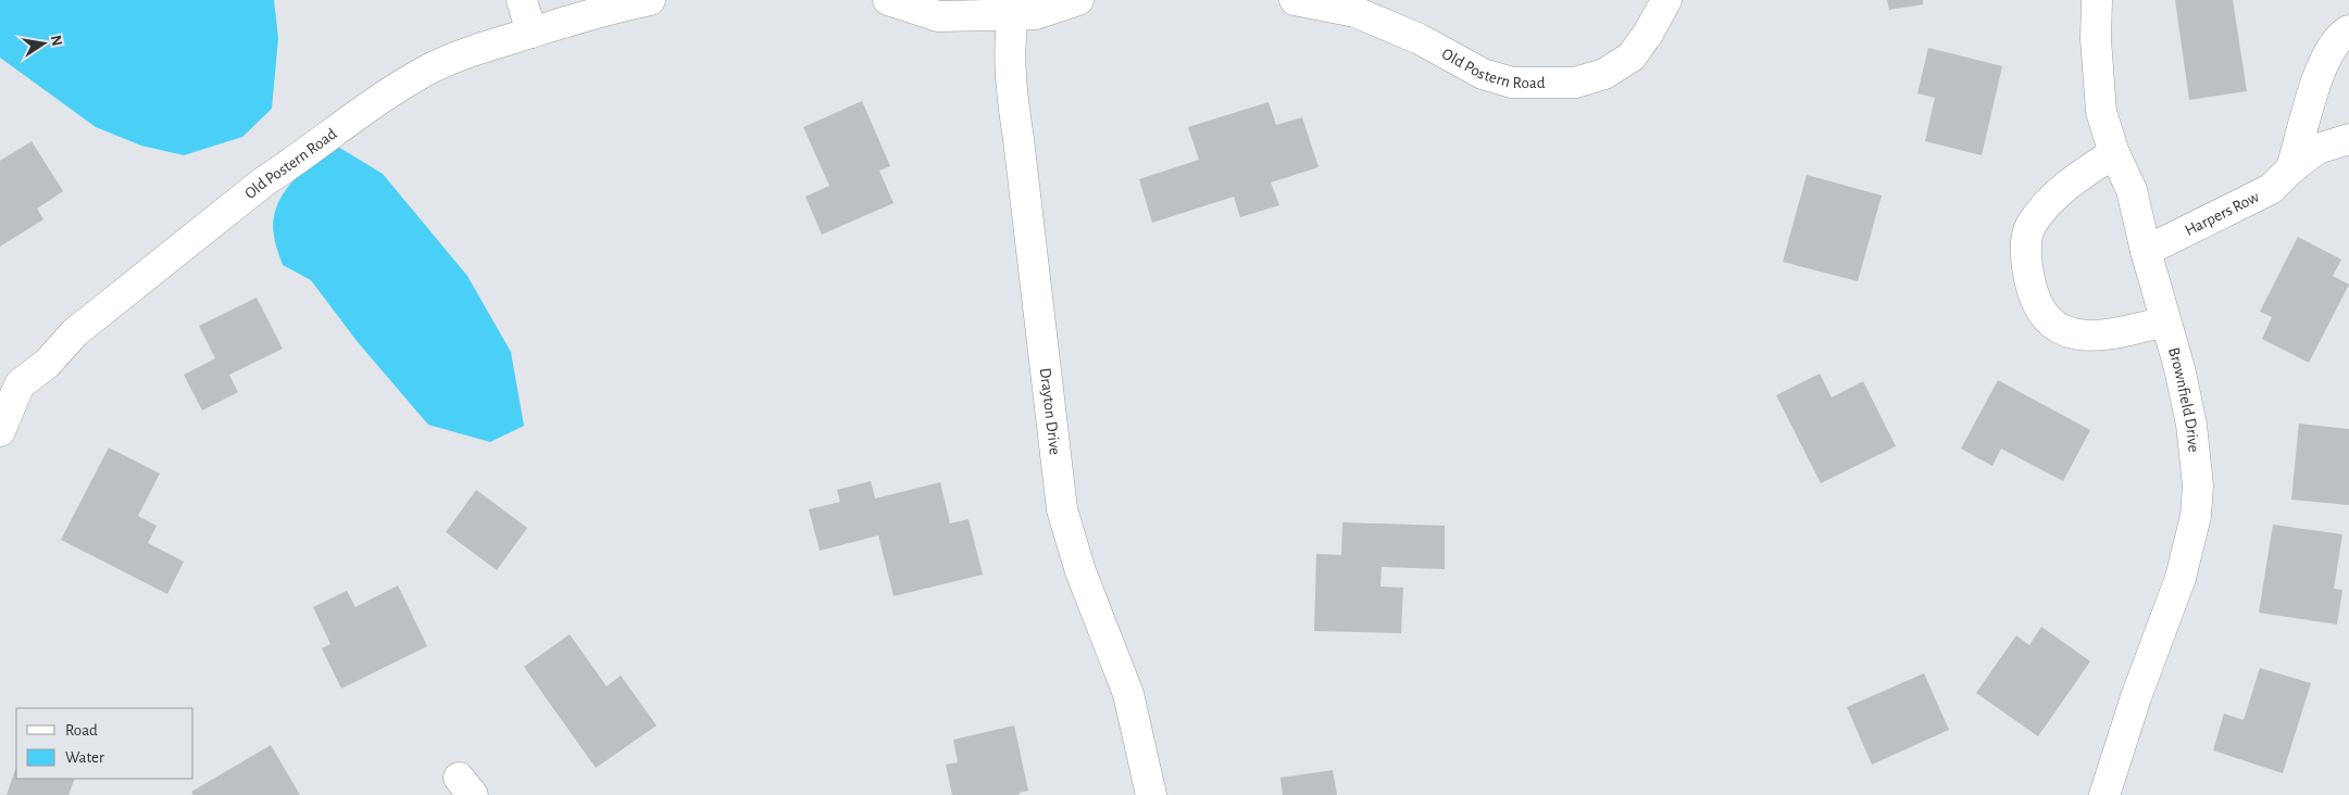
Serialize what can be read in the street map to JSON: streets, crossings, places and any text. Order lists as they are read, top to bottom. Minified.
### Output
{"streets":{"street":["Old Postern Road","Harpers Row","Brownfield Drive","Drayton Drive"]},"crossings":[["Harpers Row","Brownfield Drive"]],"legend":["Road","Water"],"north":"right"}
